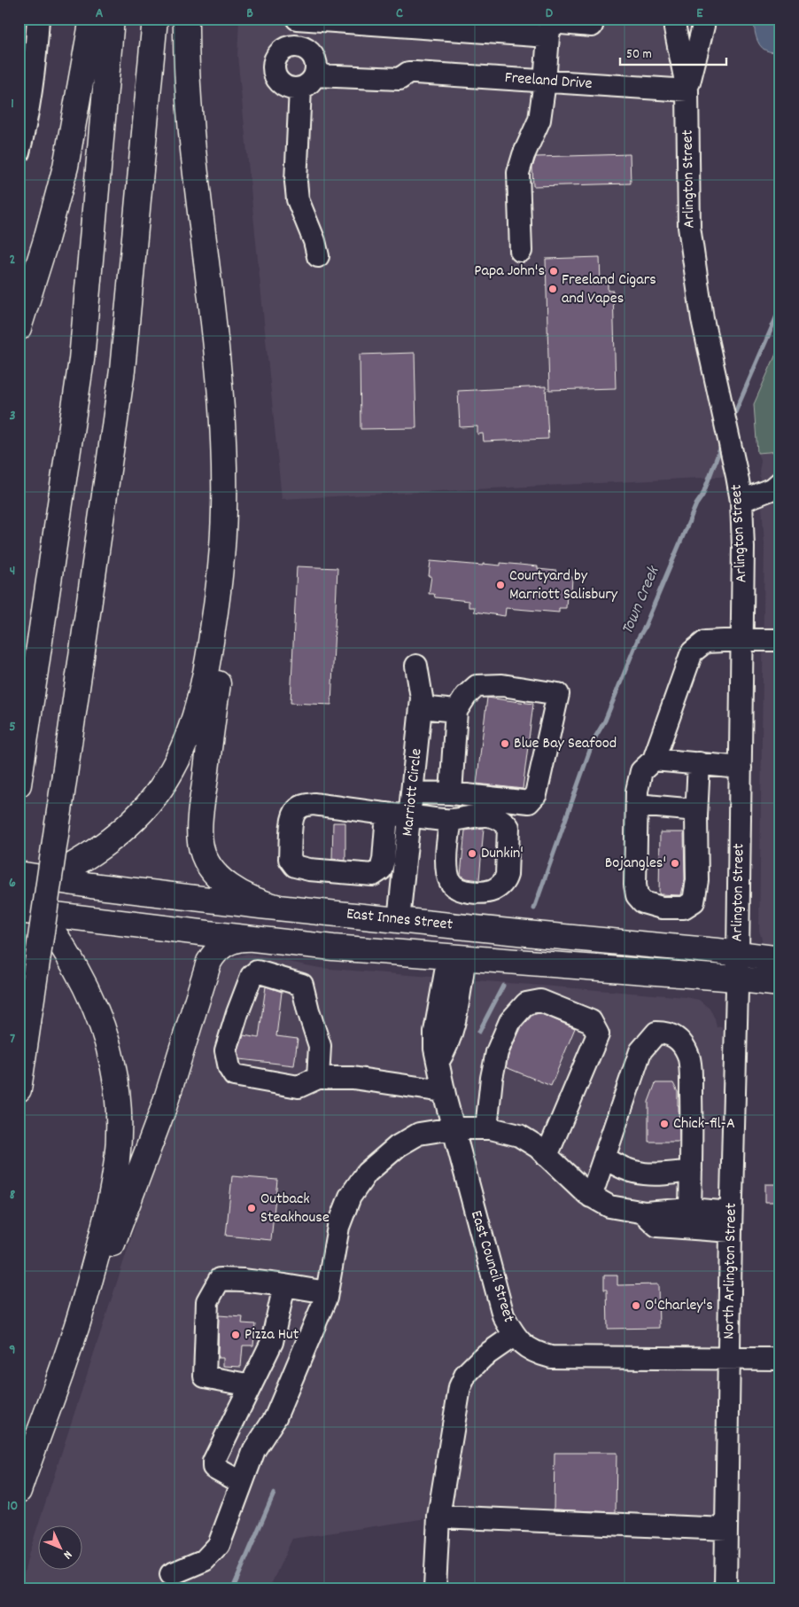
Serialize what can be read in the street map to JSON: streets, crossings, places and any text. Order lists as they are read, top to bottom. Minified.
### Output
{"streets":{"main road":["East Innes Street"],"street":["Freeland Drive","Arlington Street","Marriott Circle","East Council Street","North Arlington Street"]},"crossings":[["Freeland Drive","Arlington Street"],["Arlington Street","East Innes Street"],["Arlington Street","North Arlington Street"],["Marriott Circle","East Innes Street"],["East Innes Street","East Council Street"],["East Innes Street","North Arlington Street"],["East Council Street","North Arlington Street"]],"water":["Town Creek"],"places":["Papa John's","Freeland Cigars and Vapes","Courtyard by Marriott Salisbury","Blue Bay Seafood","Dunkin'","Bojangles'","Chick-fil-A","Outback Steakhouse","O'Charley's","Pizza Hut"],"scale_bar":"50 m","north":"bottom right","grid":{"columns":["A","B","C","D","E"],"rows":["1","2","3","4","5","6","7","8","9","10"]}}
